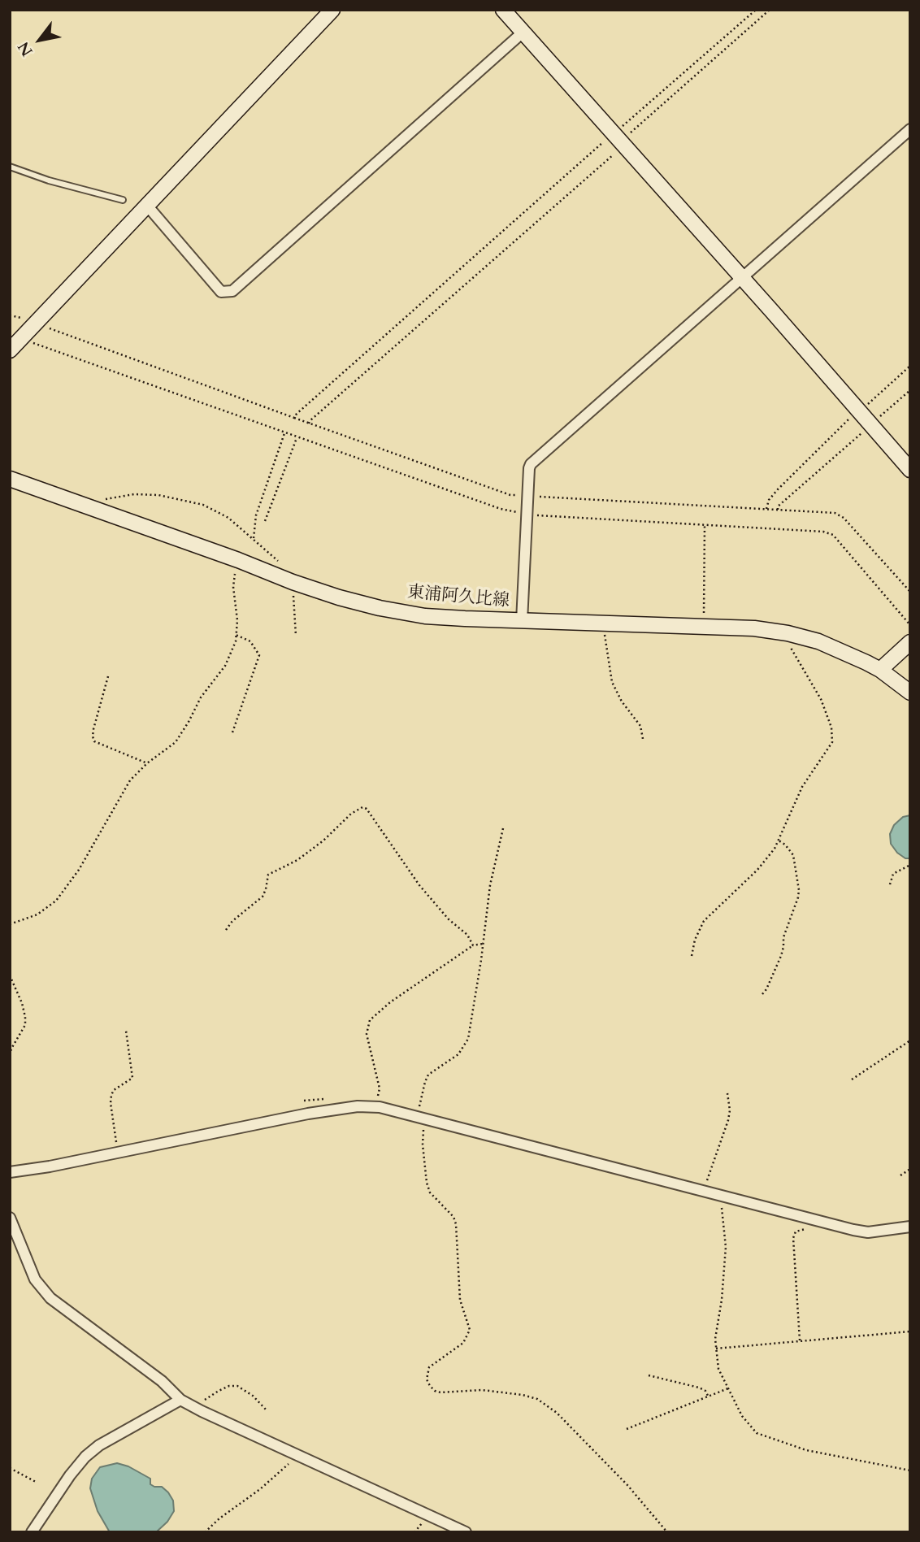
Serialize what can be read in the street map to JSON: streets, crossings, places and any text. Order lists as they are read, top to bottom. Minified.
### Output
{"streets":{"street":["東浦阿久比線"]},"north":"bottom left"}
